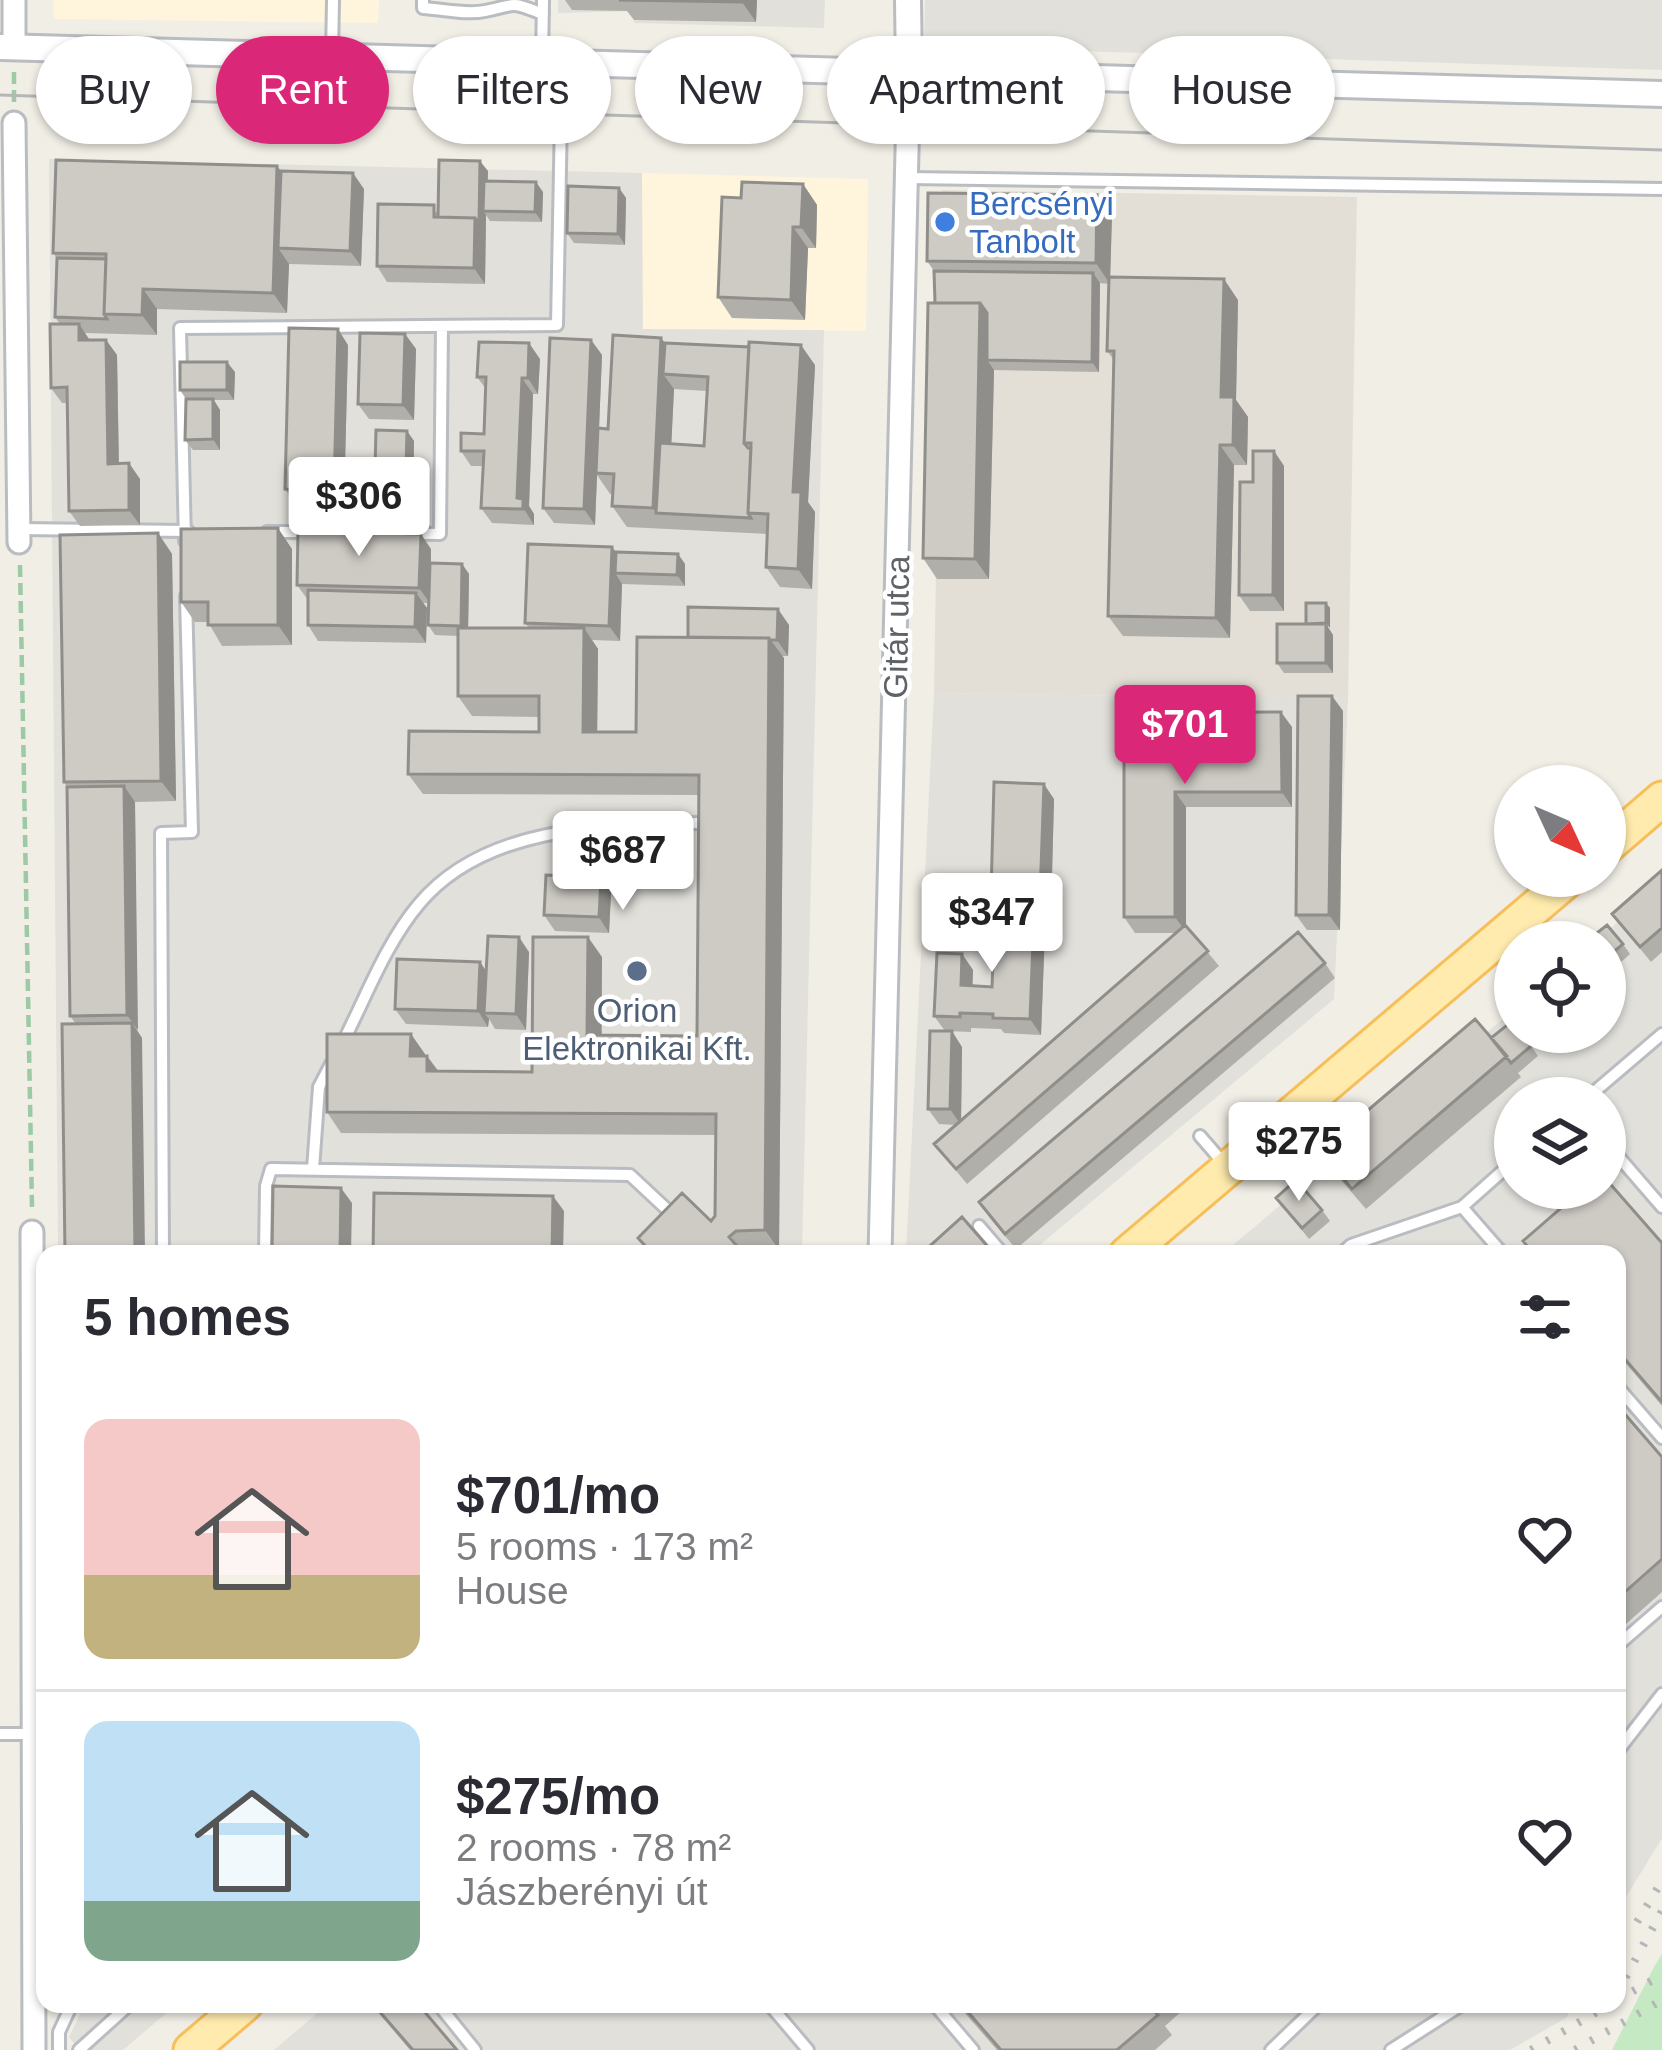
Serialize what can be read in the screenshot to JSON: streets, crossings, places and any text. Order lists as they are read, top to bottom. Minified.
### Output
{"streets":{"street":["Gitár utca"]},"places":["Bercsényi Tanbolt","Orion Elektronikai Kft."],"north":"bottom right","page":{"chip":["Buy","Rent","Filters","New","Apartment","House"],"price":["$306","$701","$687","$347","$275"],"heading":"5 homes","list":[{"name":"$701/mo","note":"5 rooms · 173 m² · House"},{"name":"$275/mo","note":"2 rooms · 78 m² · Jászberényi út"}]}}
